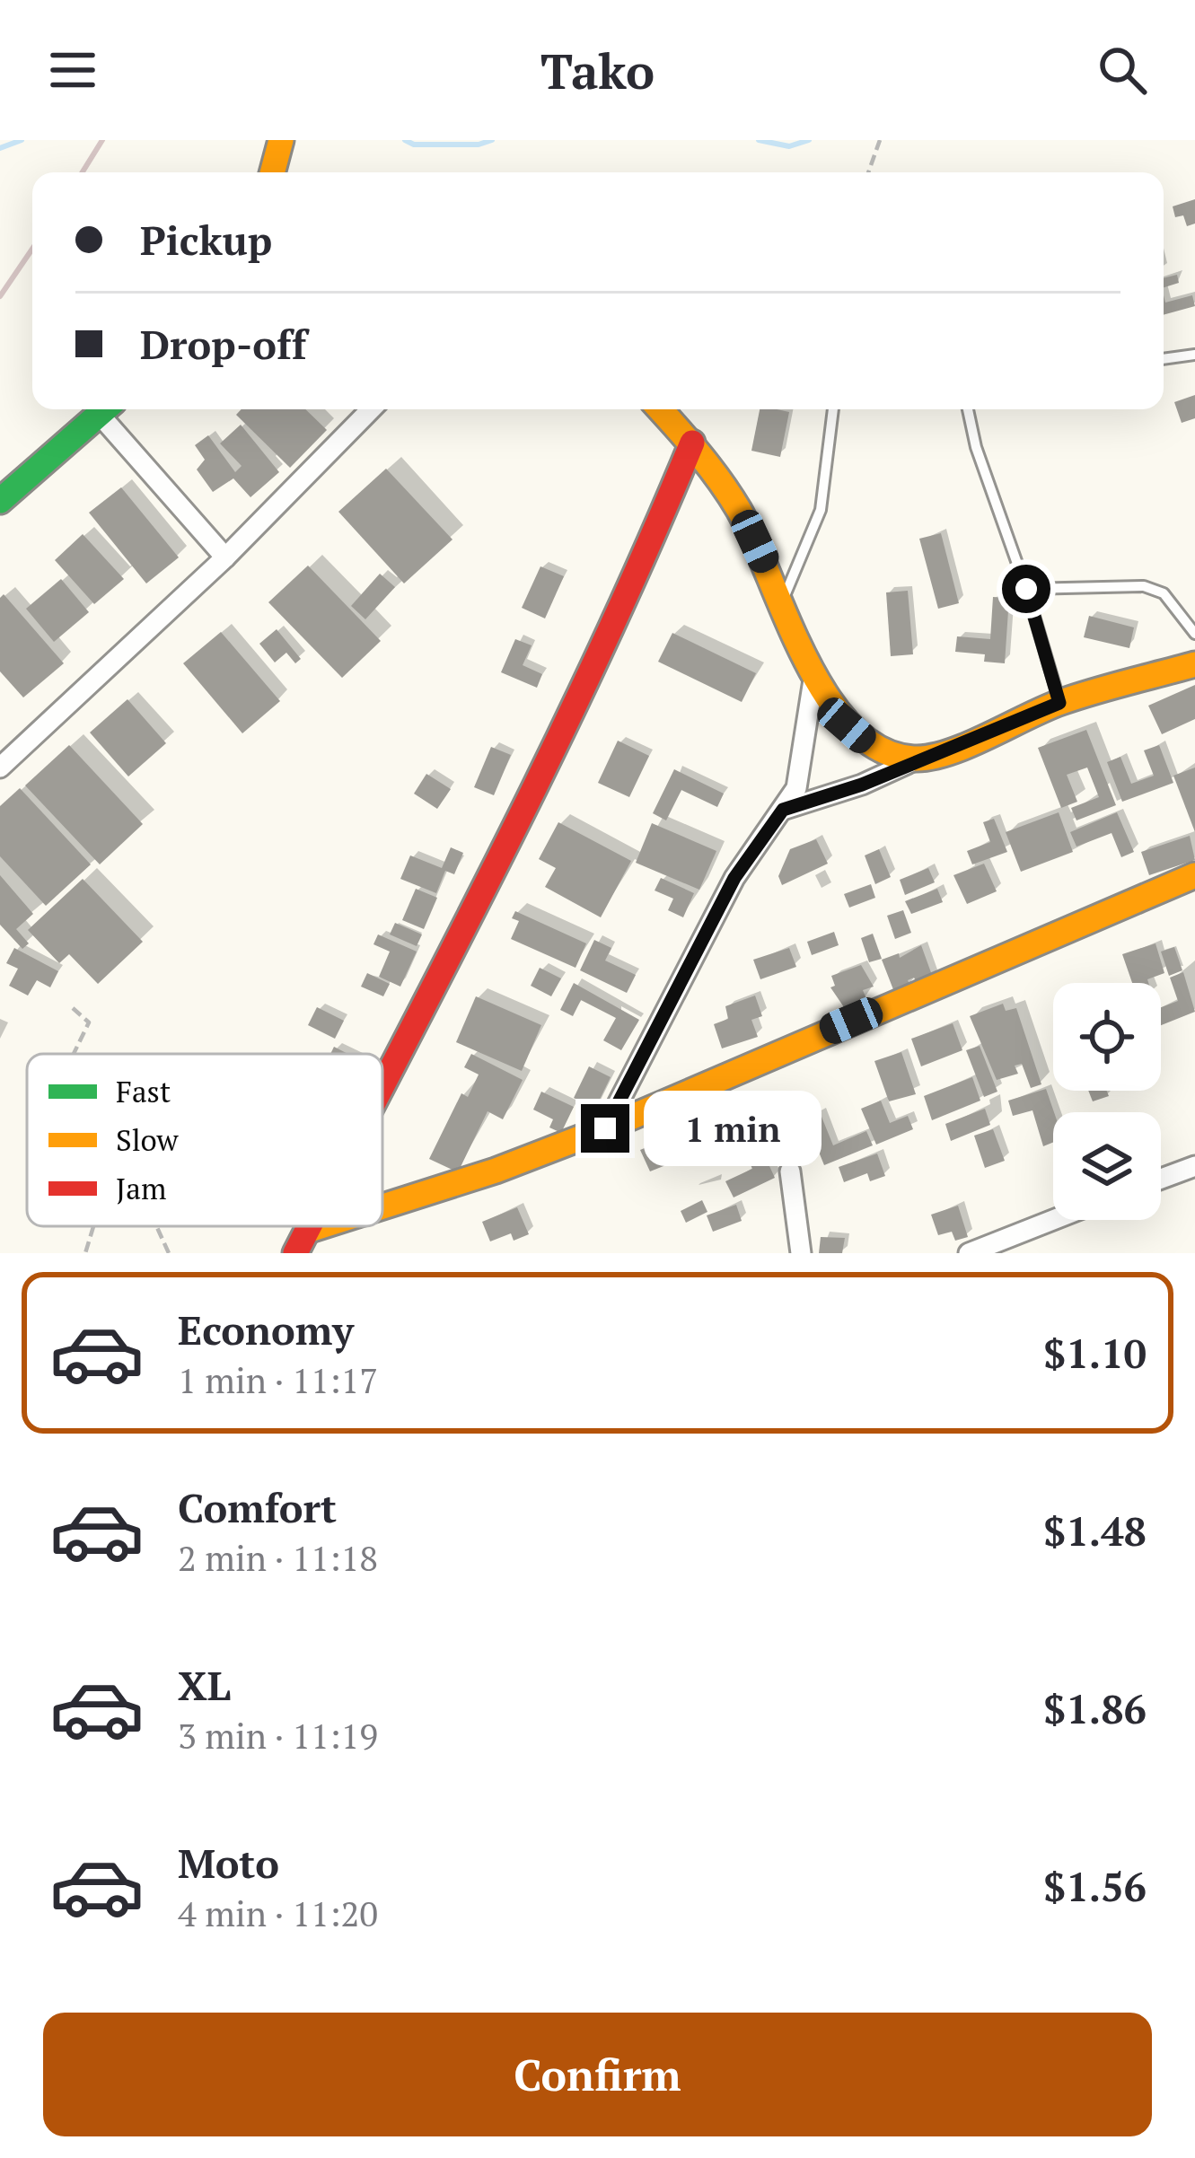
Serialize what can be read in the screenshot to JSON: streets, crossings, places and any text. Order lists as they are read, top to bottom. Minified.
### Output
{"legend":["Fast","Slow","Jam"],"page":{"header":"Tako","banner":["Pickup","Drop-off"],"bubble":"1 min","list":[{"name":"Economy","note":"1 min · 11:17","value":"$1.10"},{"name":"Comfort","note":"2 min · 11:18","value":"$1.48"},{"name":"XL","note":"3 min · 11:19","value":"$1.86"},{"name":"Moto","note":"4 min · 11:20","value":"$1.56"}],"buttons":"Confirm"}}
